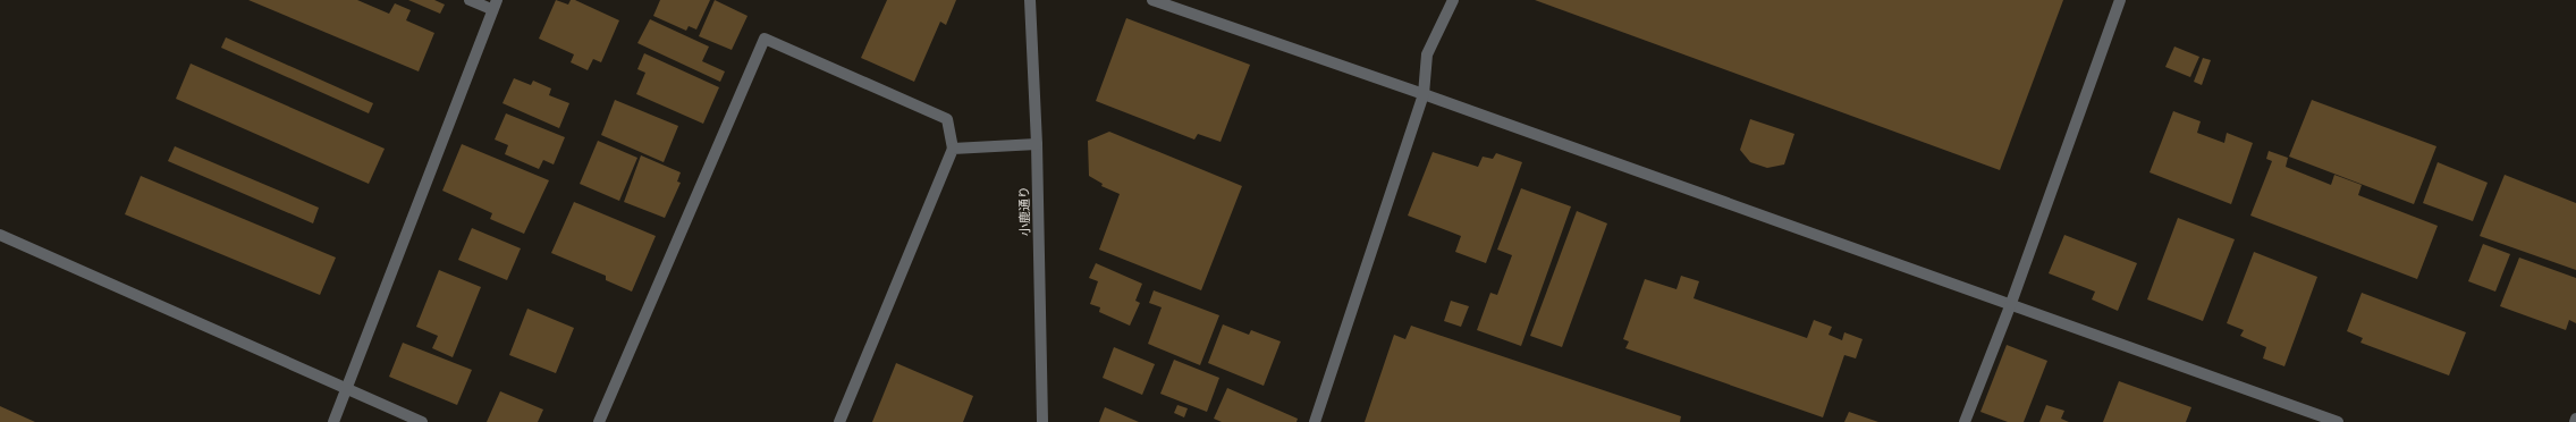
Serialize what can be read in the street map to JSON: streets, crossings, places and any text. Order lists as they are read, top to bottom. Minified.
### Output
{"streets":{"street":["小鹿通り"]}}
